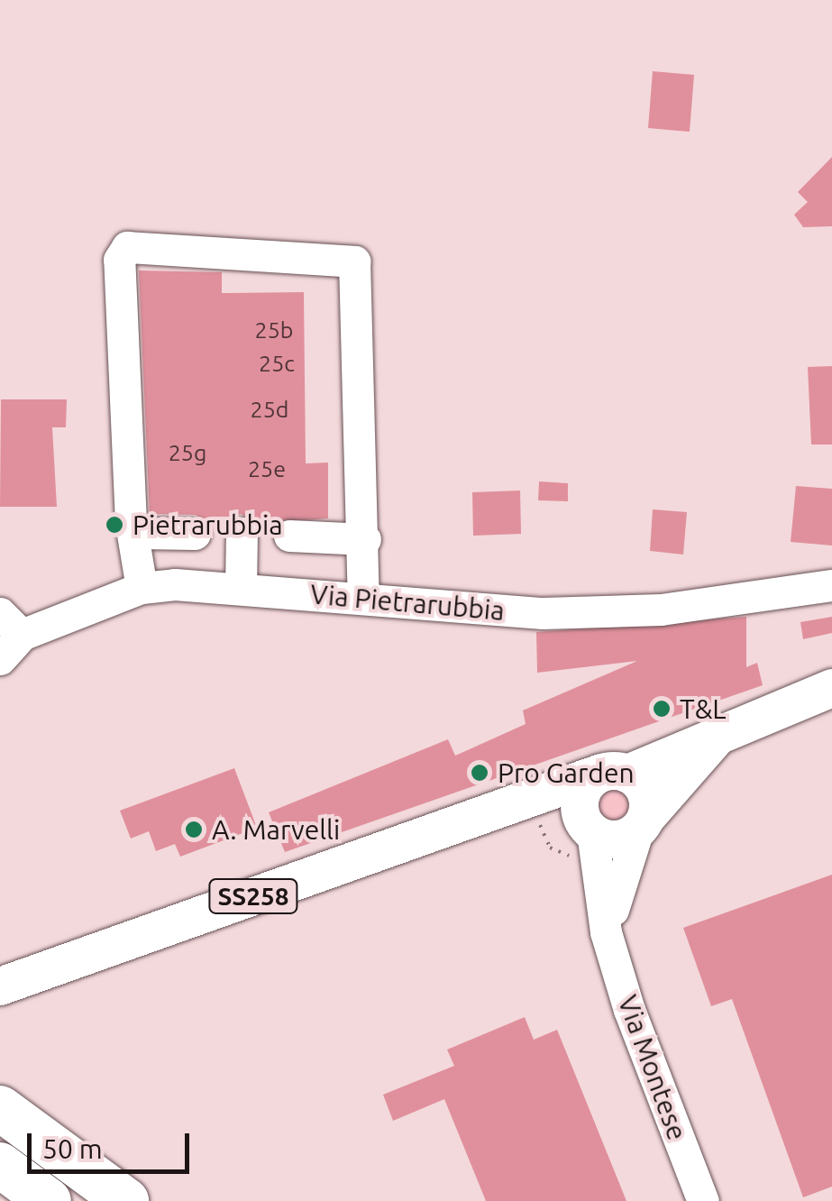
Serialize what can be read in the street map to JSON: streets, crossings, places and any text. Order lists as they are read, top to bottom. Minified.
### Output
{"streets":{"main road":["SS258"],"street":["Via Pietrarubbia","Via Montese"]},"crossings":[["SS258","Via Montese"]],"places":["Pietrarubbia","T&L","Pro Garden","A. Marvelli"],"house_numbers":["25b","25c","25d","25g","25e"],"scale_bar":"50 m"}
